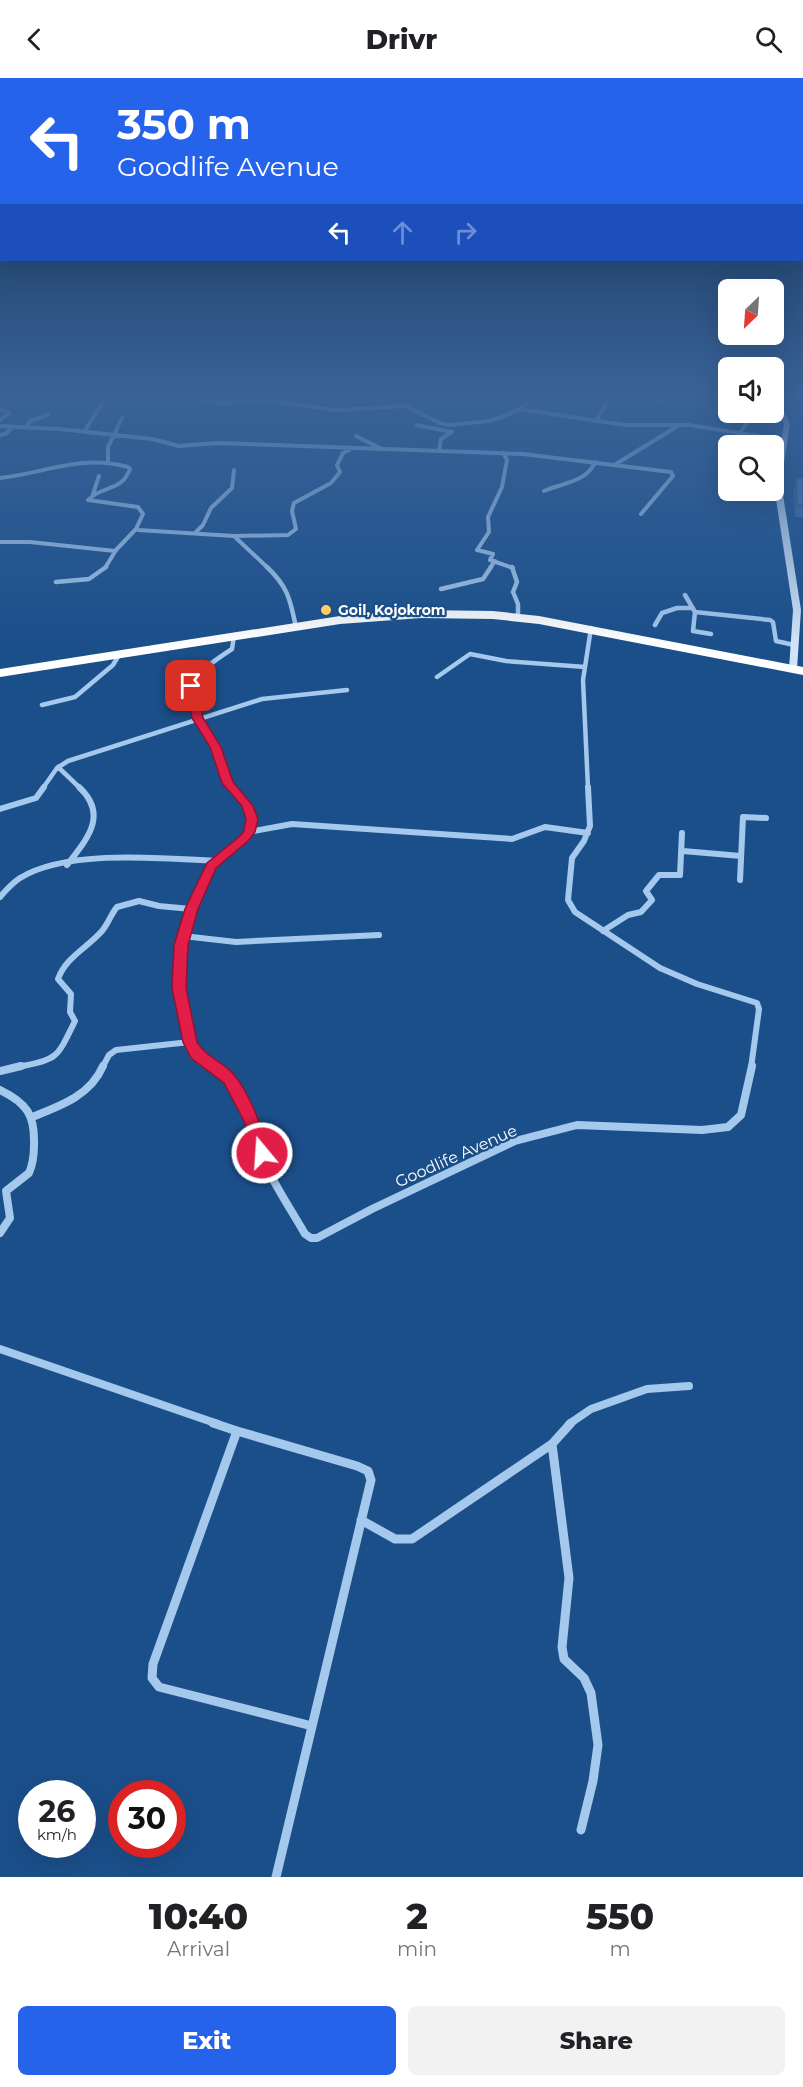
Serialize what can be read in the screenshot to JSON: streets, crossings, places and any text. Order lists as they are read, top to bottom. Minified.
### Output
{"streets":{"street":["Goodlife Avenue"]},"places":["Goil, Kojokrom"],"north":"bottom left","page":{"header":"Drivr","turn":["350 m","Goodlife Avenue"],"speed":"26 km/h","limit":"30","eta":["10:40","Arrival","2","min","550","m"],"buttons":["Exit","Share"]}}
